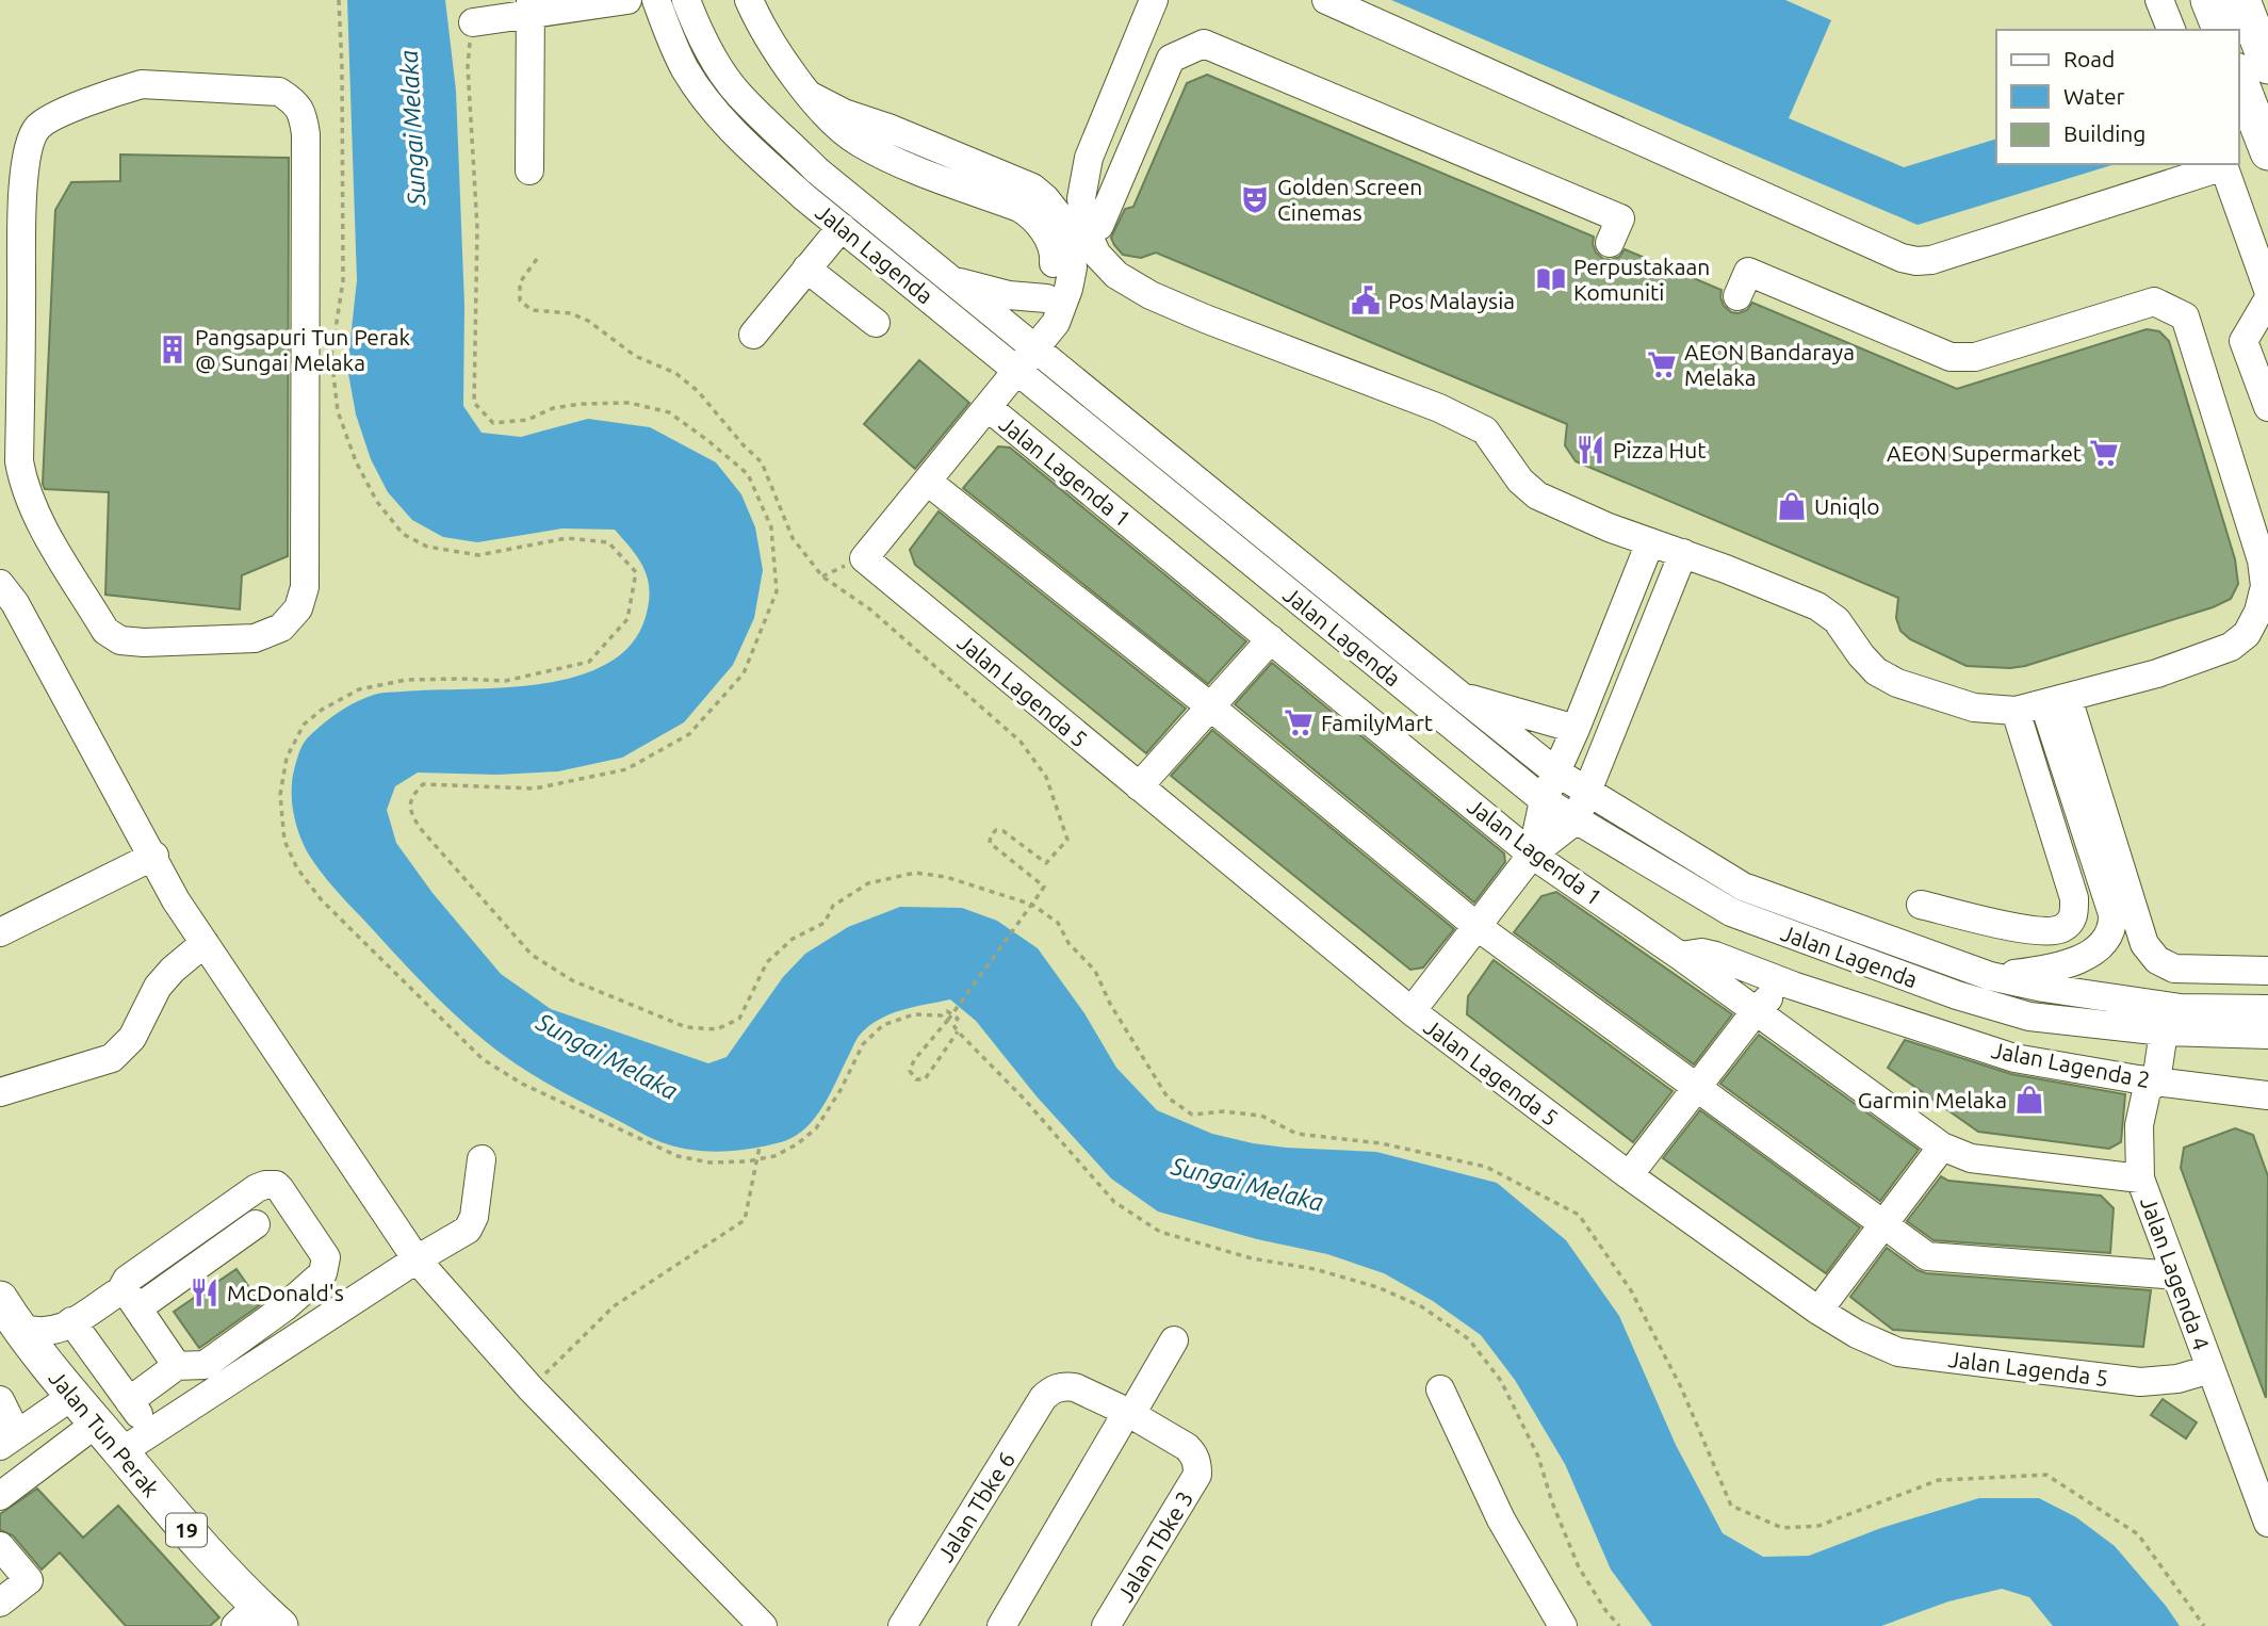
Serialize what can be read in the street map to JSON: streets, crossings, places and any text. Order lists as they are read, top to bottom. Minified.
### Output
{"streets":{"main road":["Jalan Tun Perak","19"],"street":["Jalan Lagenda","Jalan Lagenda 1","Jalan Lagenda 5","Jalan Lagenda 2","Jalan Lagenda 4","Jalan Tbke 6","Jalan Tbke 3"]},"crossings":[["Jalan Lagenda","Jalan Lagenda 4"],["Jalan Lagenda 1","Jalan Lagenda 2"],["Jalan Lagenda 1","Jalan Lagenda 4"],["Jalan Lagenda 5","Jalan Lagenda 4"],["Jalan Lagenda 2","Jalan Lagenda 4"],["Jalan Tbke 6","Jalan Tbke 3"]],"water":["Sungai Melaka"],"places":{"theatre":["Golden Screen Cinemas"],"library":["Perpustakaan Komuniti"],"public building":["Pos Malaysia"],"building":["Pangsapuri Tun Perak @ Sungai Melaka"],"supermarket":["AEON Bandaraya Melaka","AEON Supermarket","FamilyMart"],"restaurant":["Pizza Hut","McDonald's"],"shop":["Uniqlo","Garmin Melaka"]},"legend":["Road","Water","Building"]}
